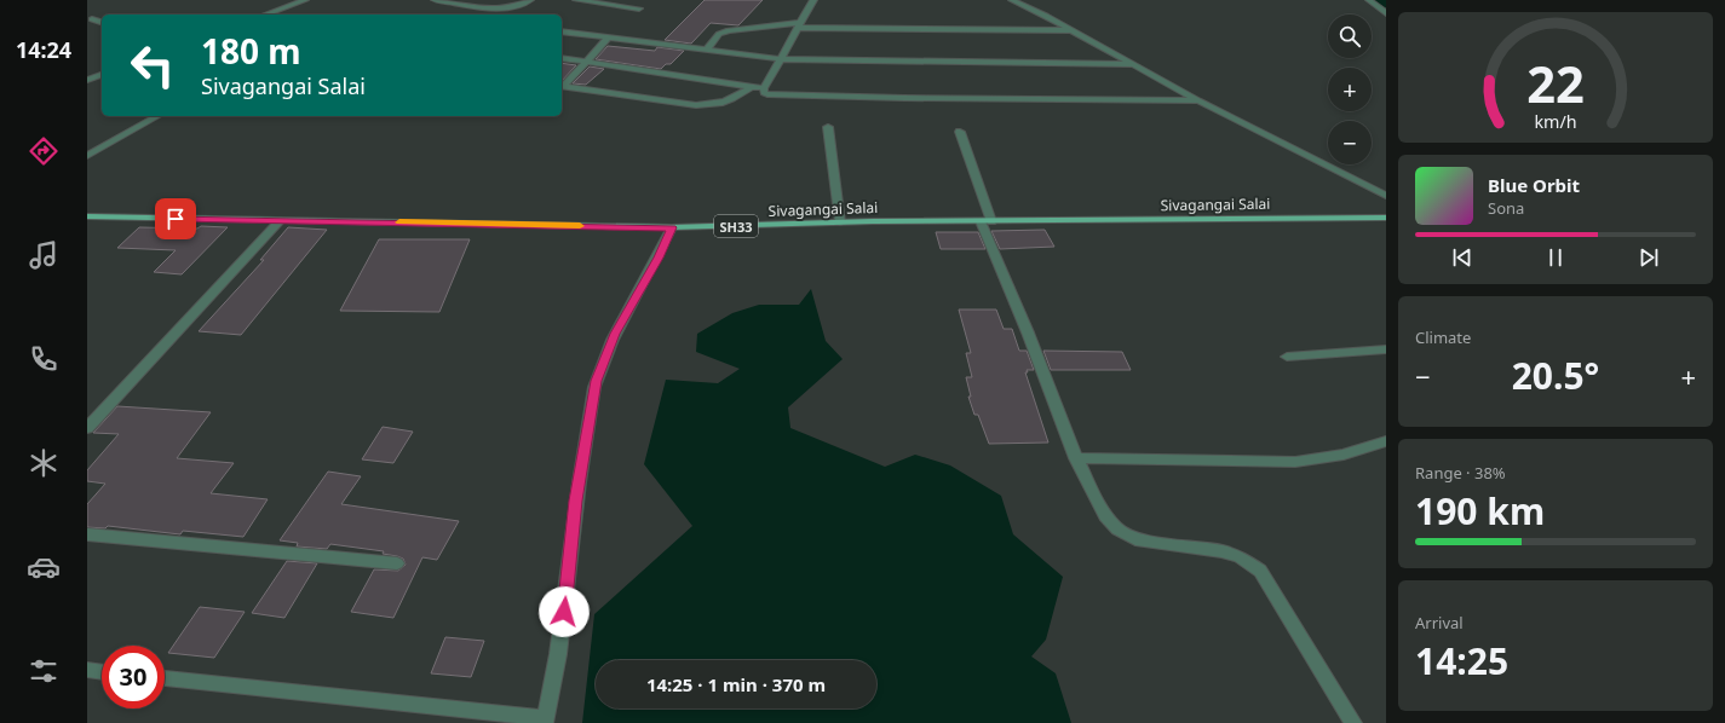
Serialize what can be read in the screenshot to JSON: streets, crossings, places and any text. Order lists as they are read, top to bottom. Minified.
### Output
{"streets":{"main road":["Sivagangai Salai","SH33"]},"page":{"tabs":"14:24","map_buttons":["+","−"],"turn":["180 m","Sivagangai Salai"],"song":["Blue Orbit","Sona"],"tile":["Climate",["Range · 38%","190 km"],["Arrival","14:25"]],"heat":["−","20.5°","+"],"limit":"30","trip":"14:25 · 1 min · 370 m","gauge":["22","km/h"]}}
